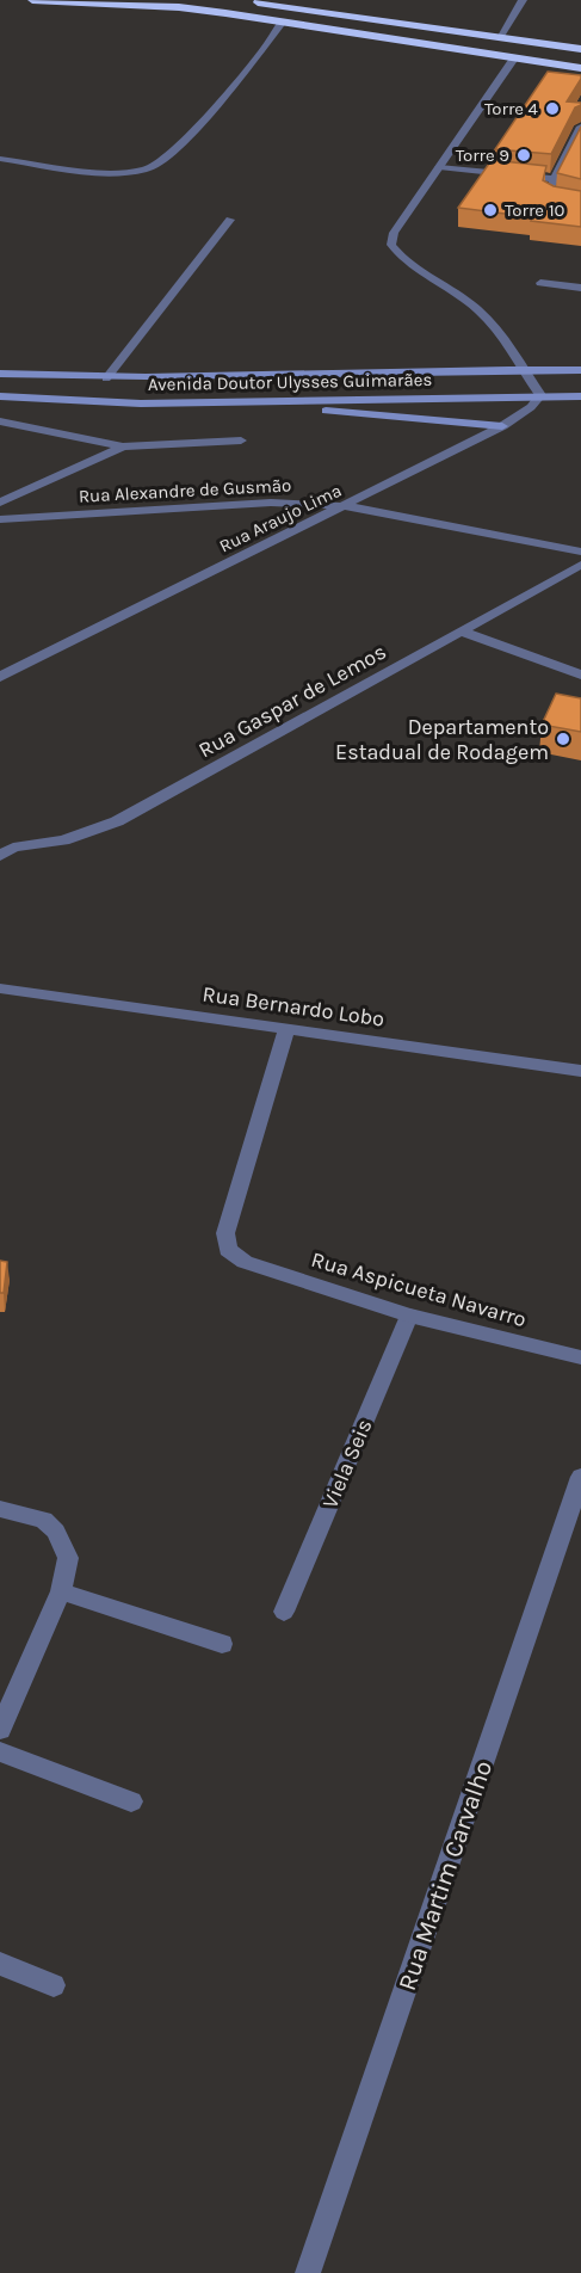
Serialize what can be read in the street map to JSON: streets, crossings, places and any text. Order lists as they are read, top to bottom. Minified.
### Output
{"streets":{"main road":["Avenida Doutor Ulysses Guimarães"],"street":["Rua Alexandre de Gusmão","Rua Araujo Lima","Rua Gaspar de Lemos","Rua Bernardo Lobo","Rua Aspicueta Navarro","Viela Seis","Rua Martim Carvalho"]},"crossings":[["Avenida Doutor Ulysses Guimarães","Rua Araujo Lima"],["Rua Alexandre de Gusmão","Rua Araujo Lima"],["Rua Bernardo Lobo","Rua Aspicueta Navarro"],["Rua Aspicueta Navarro","Viela Seis"]],"places":["Torre 4","Torre 9","Torre 10","Departamento Estadual de Rodagem"]}
